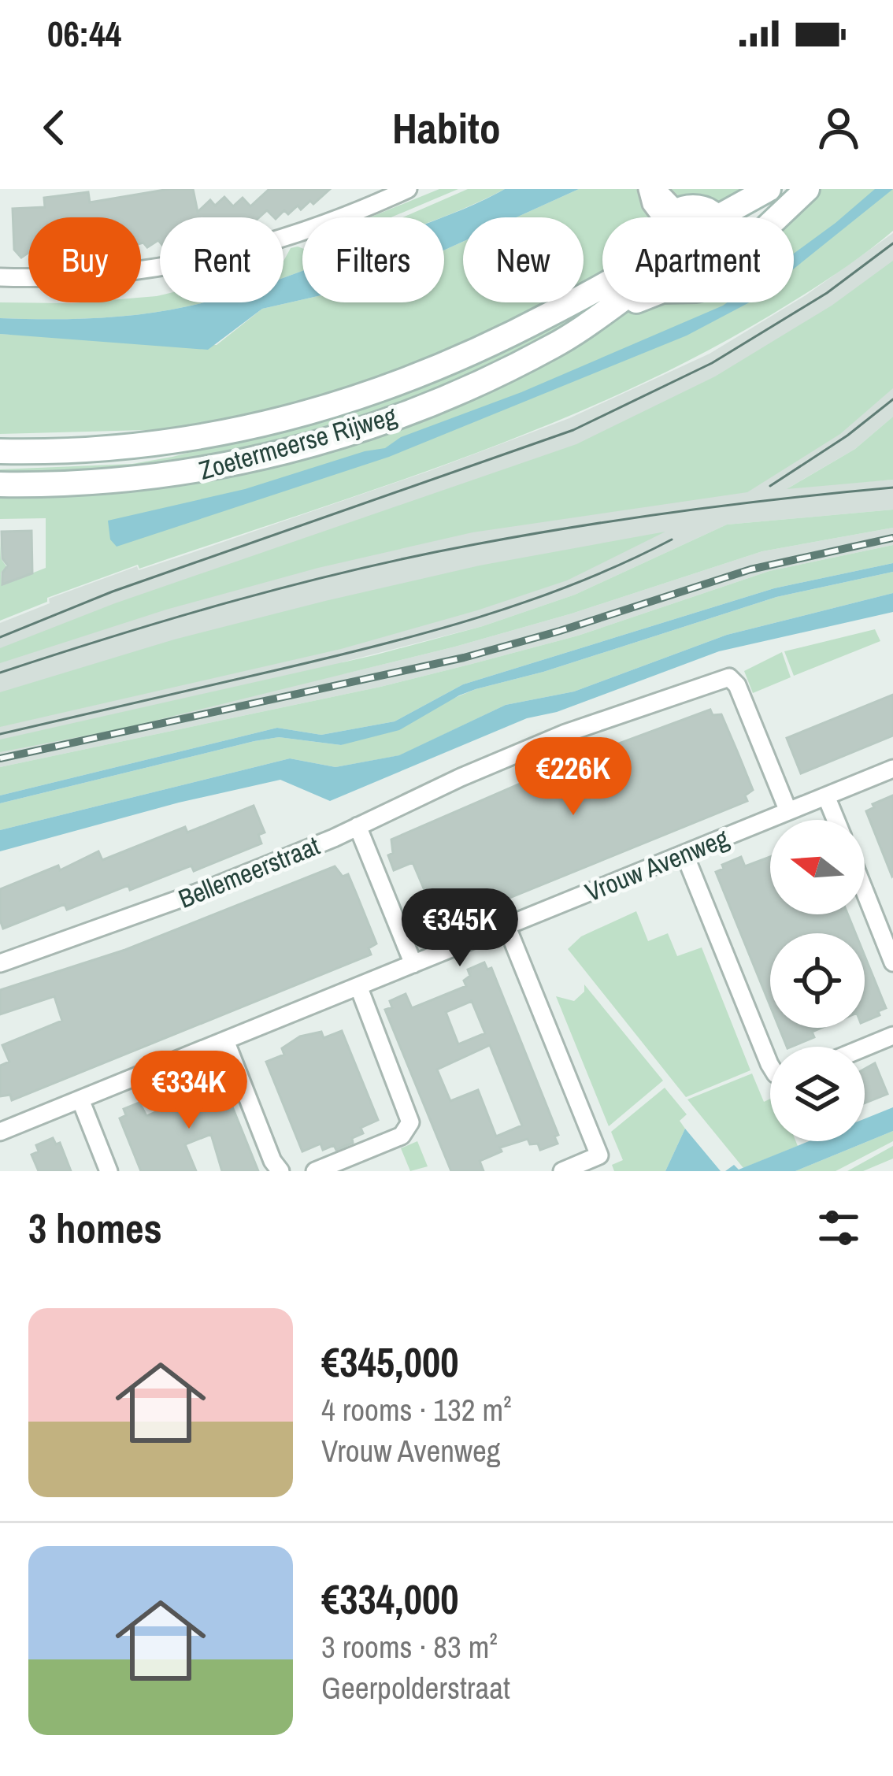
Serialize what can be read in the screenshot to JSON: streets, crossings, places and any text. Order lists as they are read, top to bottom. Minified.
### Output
{"streets":{"main road":["Zoetermeerse Rijweg"],"street":["Vrouw Avenweg","Bellemeerstraat"]},"crossings":[["Vrouw Avenweg","Bellemeerstraat"]],"north":"left","page":{"status":"06:44","header":"Habito","chip":["Buy","Rent","Filters","New","Apartment"],"price":["€226K","€345K","€334K"],"heading":"3 homes","list":[{"name":"€345,000","note":"4 rooms · 132 m² · Vrouw Avenweg"},{"name":"€334,000","note":"3 rooms · 83 m² · Geerpolderstraat"}]}}
